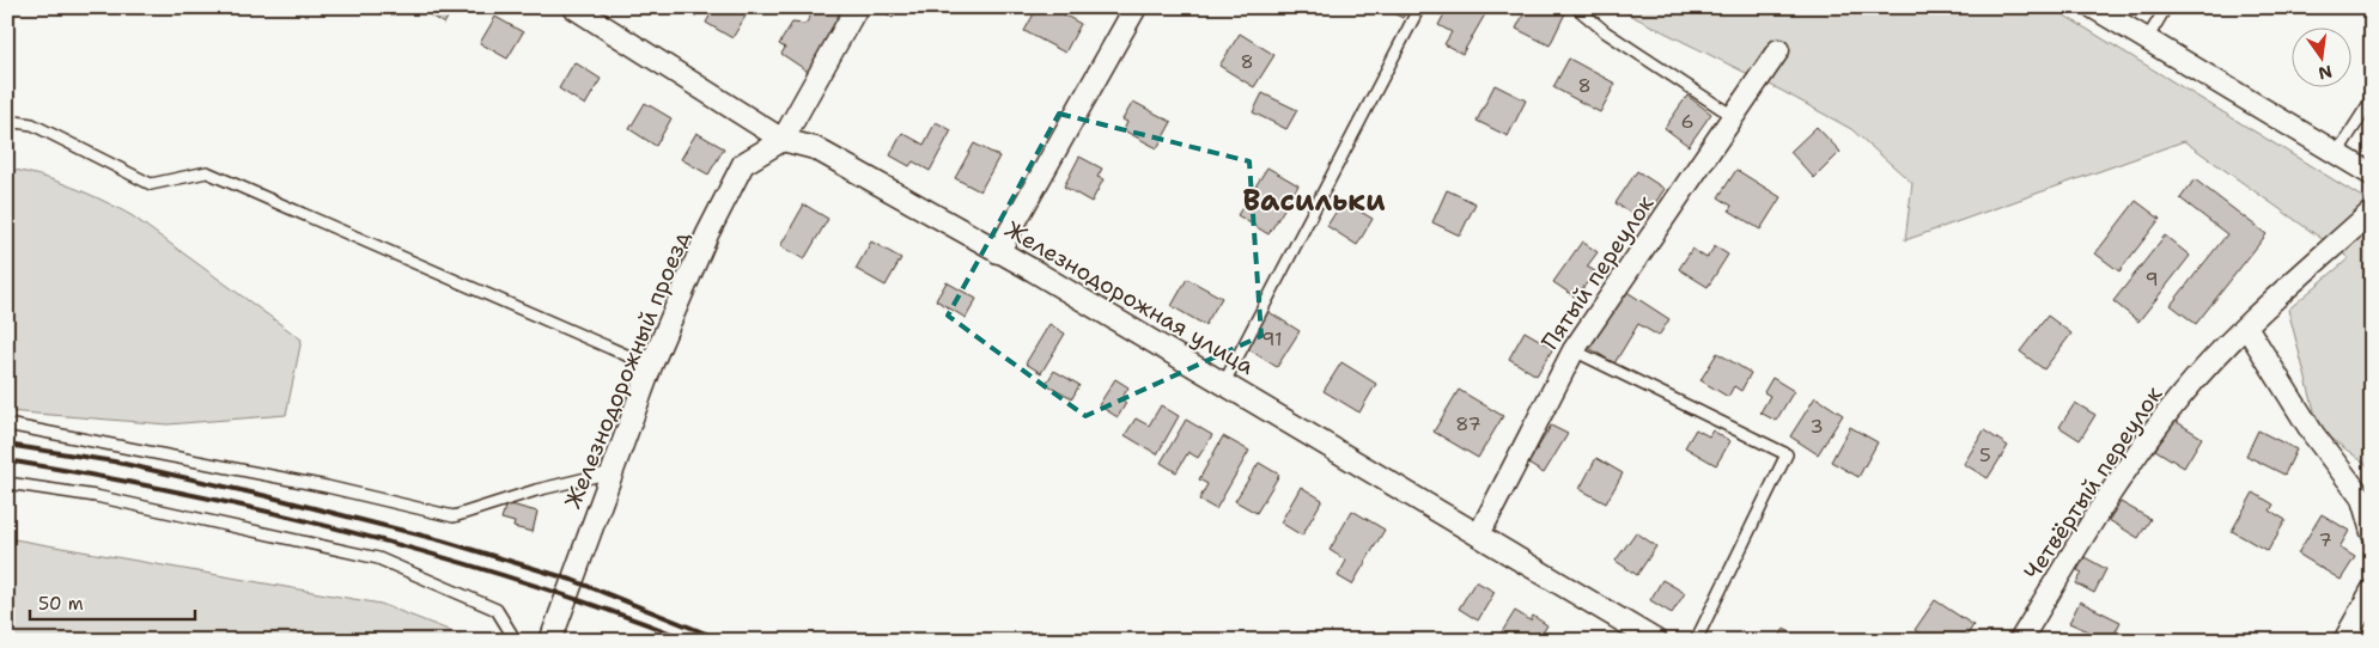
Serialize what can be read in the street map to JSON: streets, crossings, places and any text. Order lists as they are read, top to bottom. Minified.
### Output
{"streets":{"street":["Пятый переулок","Железнодорожная улица","Железнодорожный проезд","Четвёртый переулок"]},"crossings":[["Пятый переулок","Железнодорожная улица"],["Железнодорожная улица","Железнодорожный проезд"]],"districts":["Васильки"],"house_numbers":["8","8","6","9","91","87","3","5","7"],"scale_bar":"50 m","north":"bottom"}
